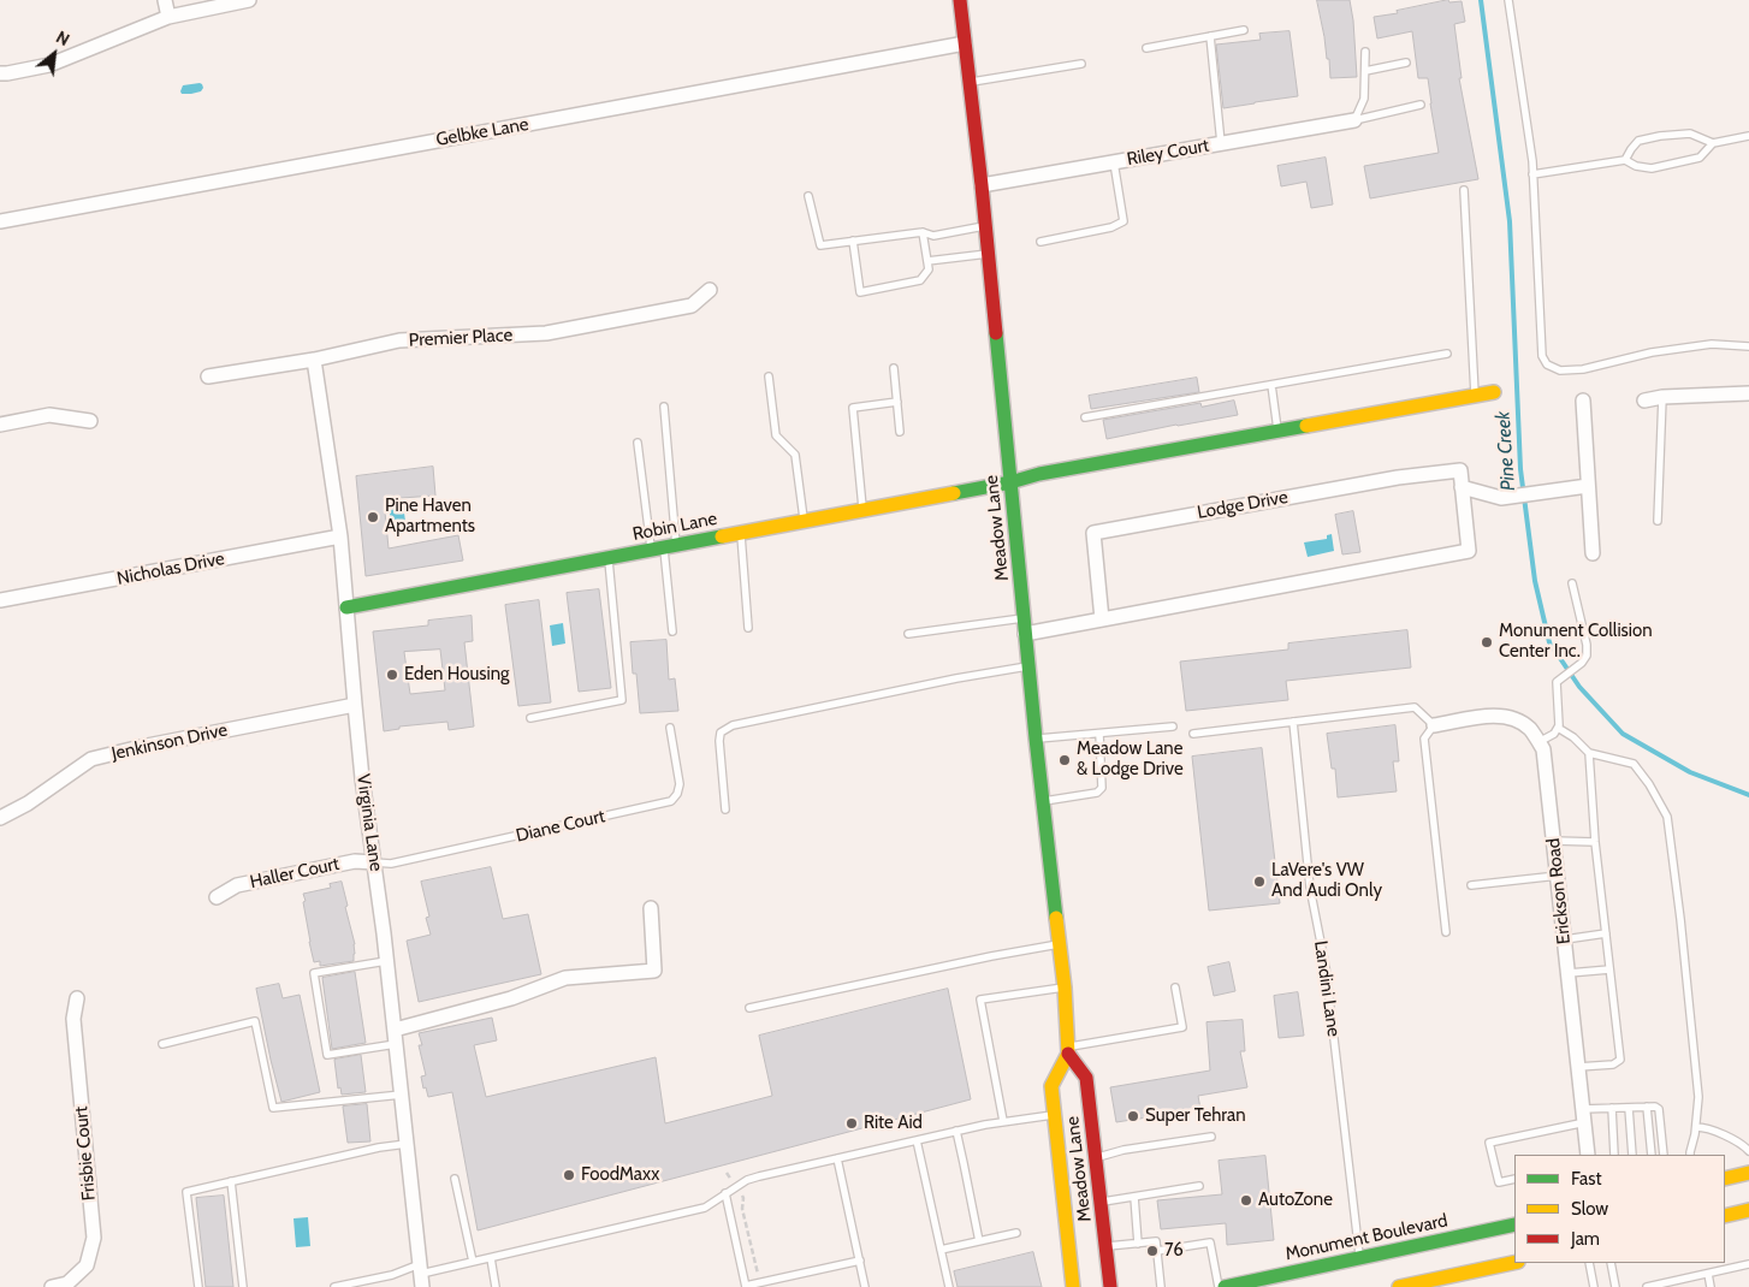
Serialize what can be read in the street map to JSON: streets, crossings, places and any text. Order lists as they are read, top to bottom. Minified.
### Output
{"streets":{"street":["Gelbke Lane","Riley Court","Premier Place","Lodge Drive","Robin Lane","Meadow Lane","Nicholas Drive","Jenkinson Drive","Virginia Lane","Haller Court","Erickson Road","Frisbie Court","Monument Boulevard"],"lane":["Diane Court","Landini Lane"]},"crossings":[["Gelbke Lane","Meadow Lane"],["Riley Court","Meadow Lane"],["Premier Place","Virginia Lane"],["Robin Lane","Meadow Lane"],["Robin Lane","Virginia Lane"],["Nicholas Drive","Virginia Lane"],["Jenkinson Drive","Virginia Lane"],["Virginia Lane","Diane Court"],["Virginia Lane","Haller Court"],["Diane Court","Haller Court"],["Landini Lane","Monument Boulevard"]],"water":["Pine Creek"],"places":["Pine Haven Apartments","Monument Collision Center Inc.","Eden Housing","Meadow Lane & Lodge Drive","LaVere's VW And Audi Only","Super Tehran","Rite Aid","FoodMaxx","AutoZone","76"],"legend":["Fast","Slow","Jam"],"north":"top right"}
